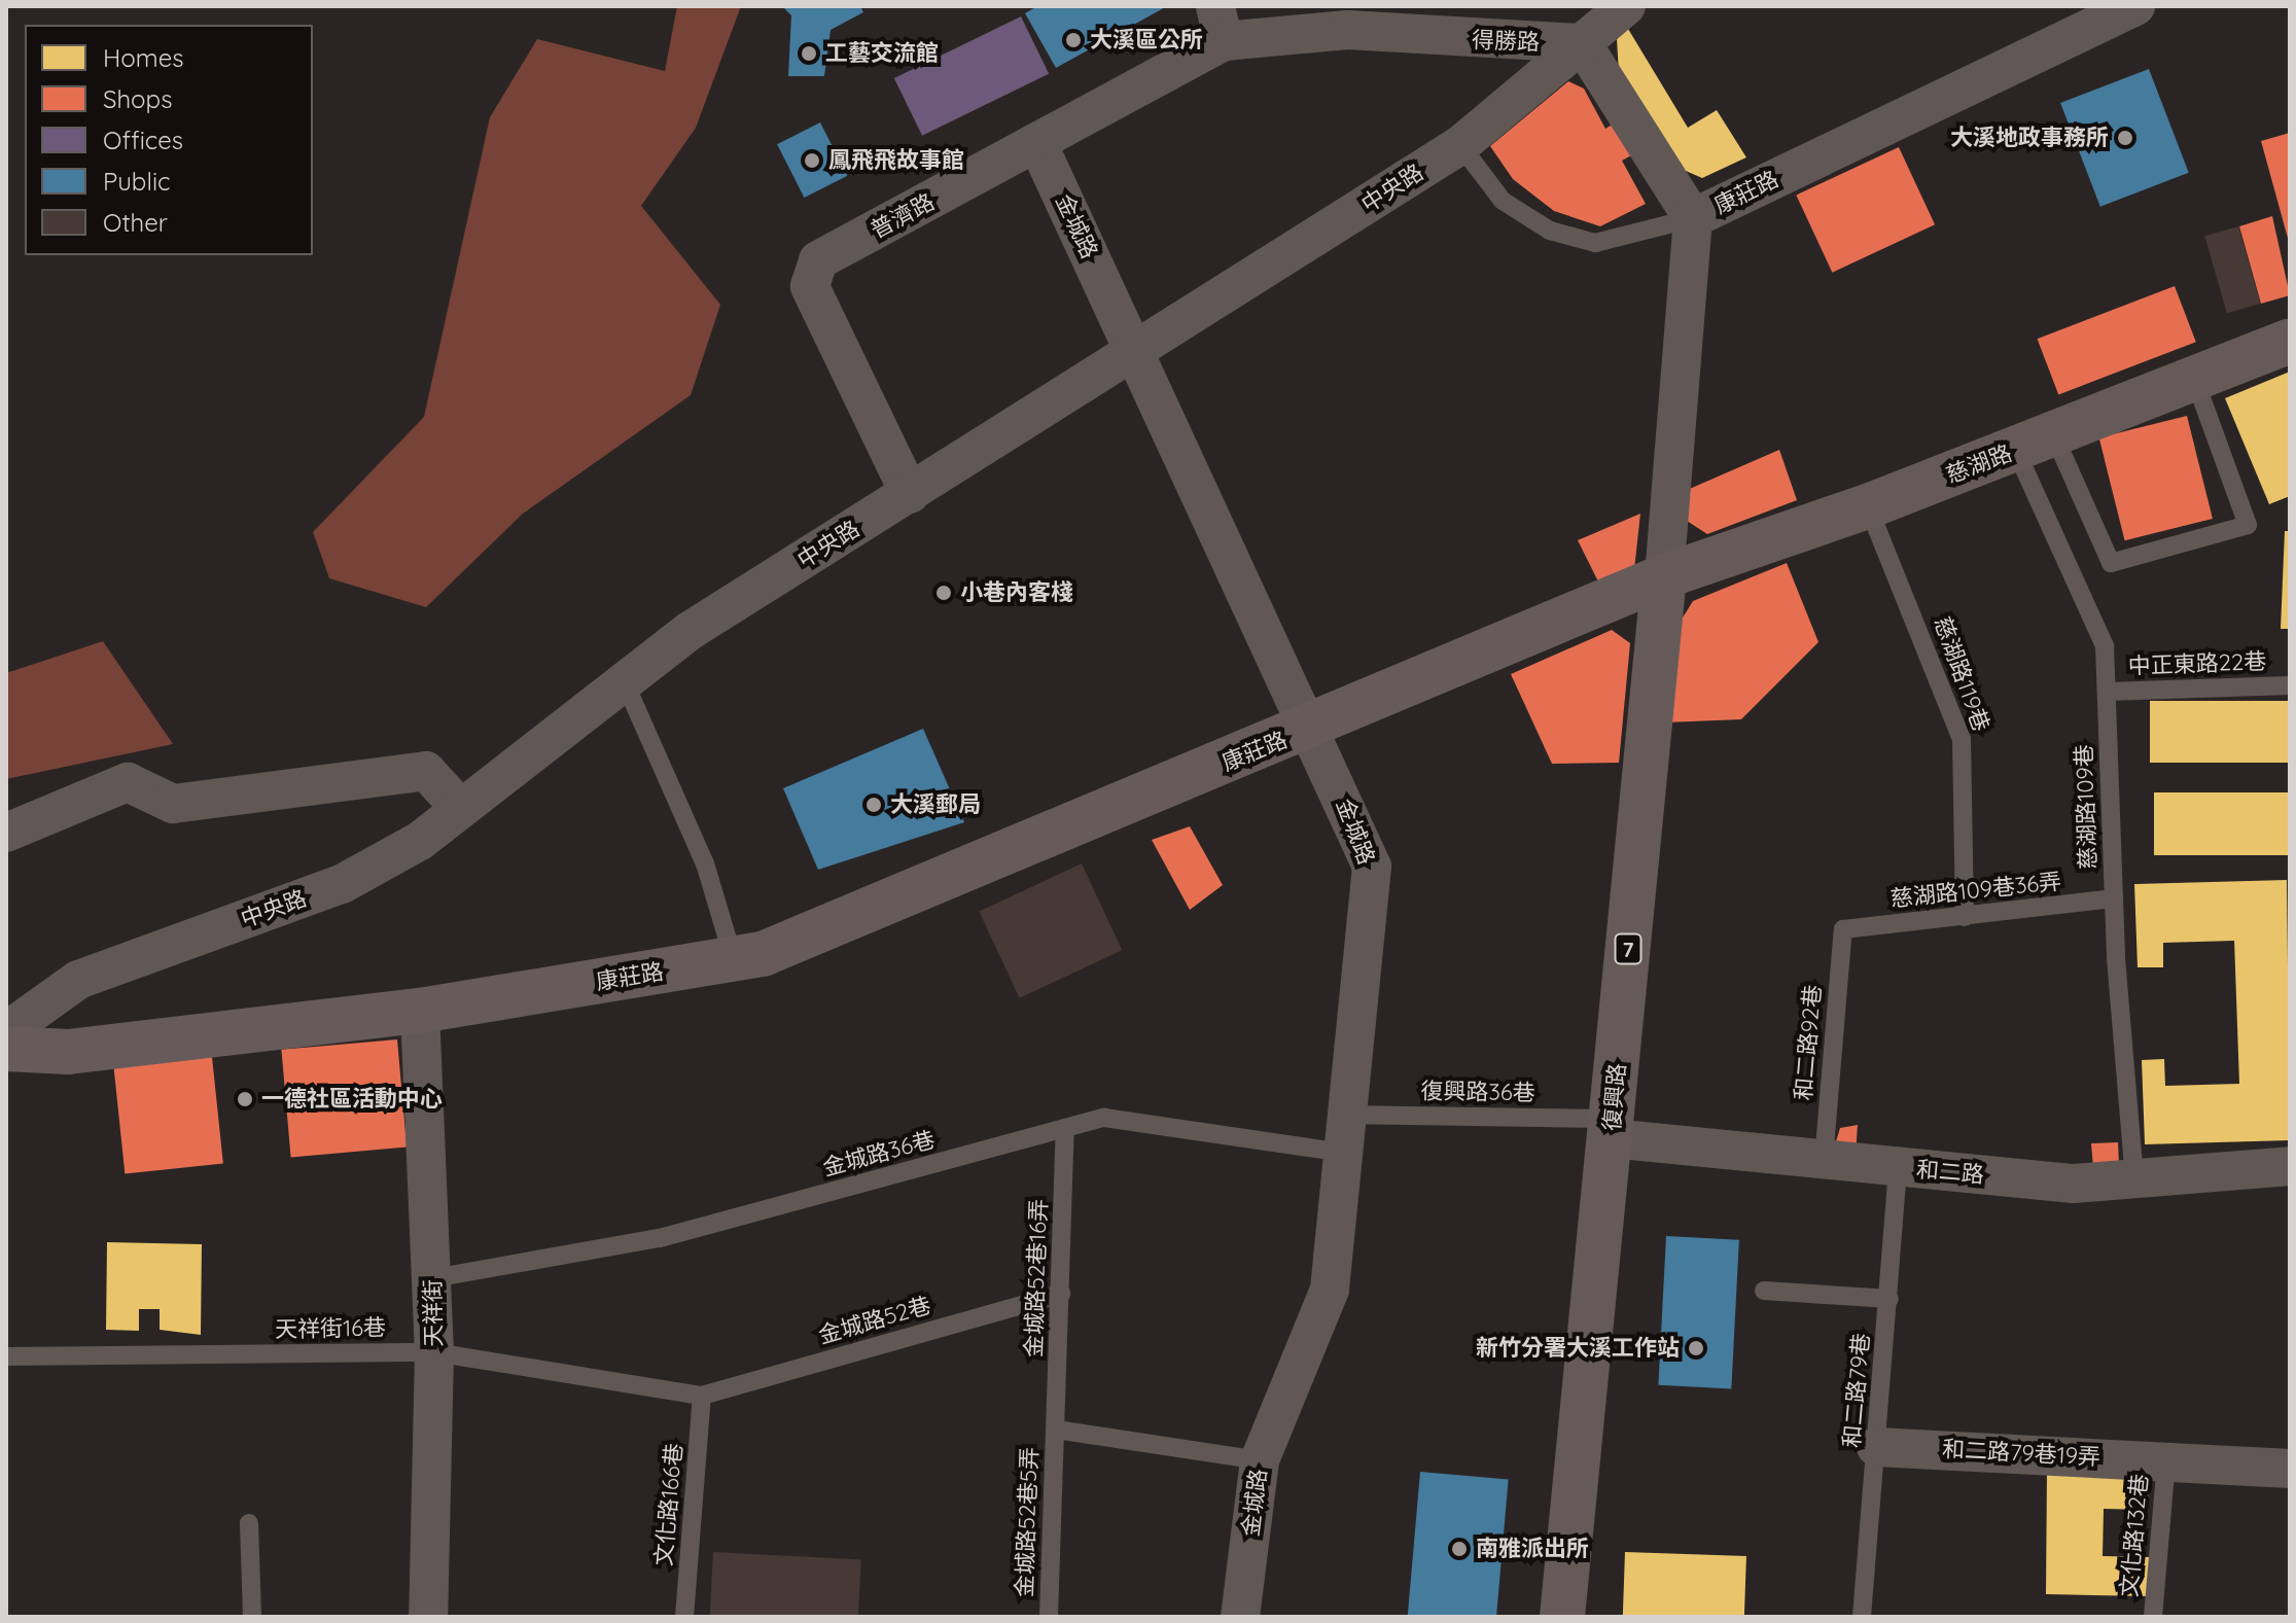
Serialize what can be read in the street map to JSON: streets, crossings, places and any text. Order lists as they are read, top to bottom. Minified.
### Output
{"streets":{"main road":["慈湖路","7","復興路"],"street":["得勝路","中央路","康莊路","普濟路","金城路","和二路","天祥街","和二路79巷19弄"],"lane":["中正東路22巷","慈湖路119巷","慈湖路109巷","慈湖路109巷36弄","和二路92巷","復興路36巷","金城路36巷","金城路52巷16弄","金城路52巷","天祥街16巷","和二路79巷","文化路166巷","金城路52巷5弄","文化路132巷"]},"crossings":[["得勝路","中央路"],["得勝路","普濟路"],["中央路","普濟路"],["中央路","金城路"],["康莊路","金城路"],["康莊路","慈湖路"],["康莊路","復興路"],["康莊路","天祥街"],["普濟路","金城路"],["金城路","復興路36巷"],["金城路","金城路36巷"],["慈湖路","慈湖路119巷"],["慈湖路","慈湖路109巷"],["慈湖路","復興路"],["中正東路22巷","慈湖路109巷"],["慈湖路119巷","慈湖路109巷36弄"],["慈湖路109巷","慈湖路109巷36弄"],["慈湖路109巷","和二路"],["慈湖路109巷36弄","和二路92巷"],["和二路92巷","和二路"],["復興路36巷","復興路"],["復興路36巷","金城路36巷"],["復興路36巷","和二路"],["復興路","和二路"],["金城路36巷","金城路52巷16弄"],["金城路36巷","天祥街"],["和二路","和二路79巷"],["金城路52巷16弄","金城路52巷"],["金城路52巷16弄","金城路52巷5弄"],["天祥街","天祥街16巷"],["金城路52巷","天祥街16巷"],["金城路52巷","文化路166巷"],["天祥街16巷","文化路166巷"],["和二路79巷","和二路79巷19弄"],["和二路79巷19弄","文化路132巷"]],"places":["大溪區公所","工藝交流館","大溪地政事務所","鳳飛飛故事館","小巷內客棧","大溪郵局","一德社區活動中心","新竹分署大溪工作站","南雅派出所"],"legend":["Homes","Shops","Offices","Public","Other"]}
